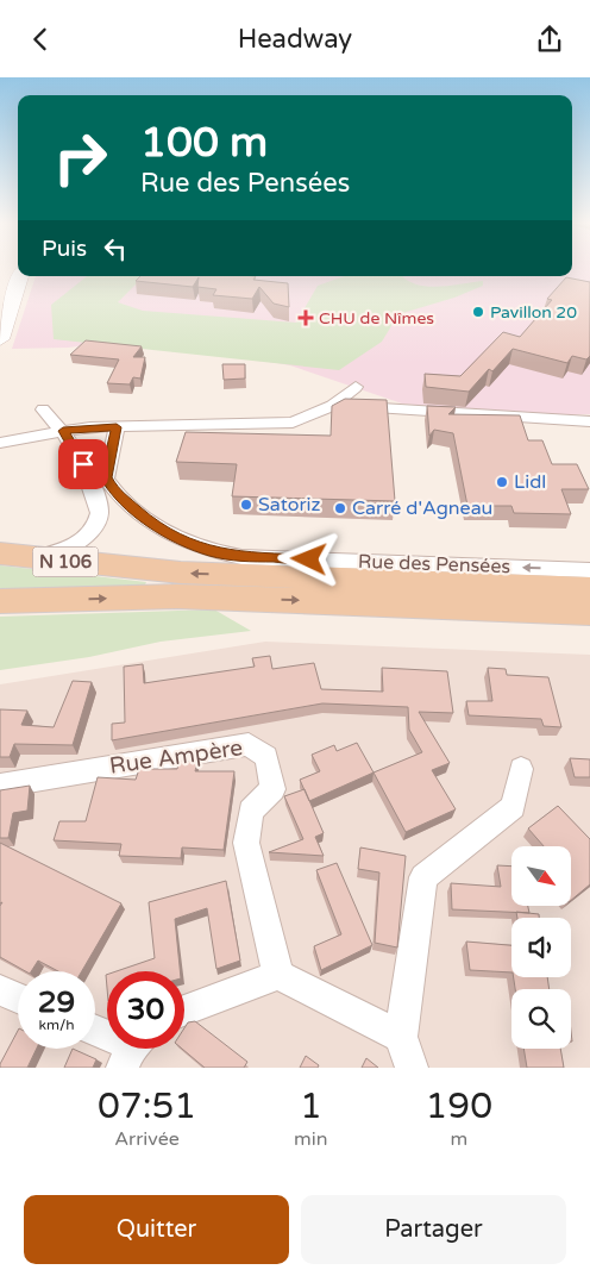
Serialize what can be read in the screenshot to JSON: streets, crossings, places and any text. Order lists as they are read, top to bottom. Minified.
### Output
{"streets":{"main road":["N 106"],"street":["Rue des Pensées","Rue Ampère"]},"places":{"other":["Pavillon 20","Lidl","Satoriz","Carré d'Agneau"],"health":["CHU de Nîmes"]},"north":"bottom right","page":{"header":"Headway","turn":["100 m","Rue des Pensées"],"then":"Puis","speed":"29 km/h","limit":"30","eta":["07:51","Arrivée","1","min","190","m"],"buttons":["Quitter","Partager"]}}
